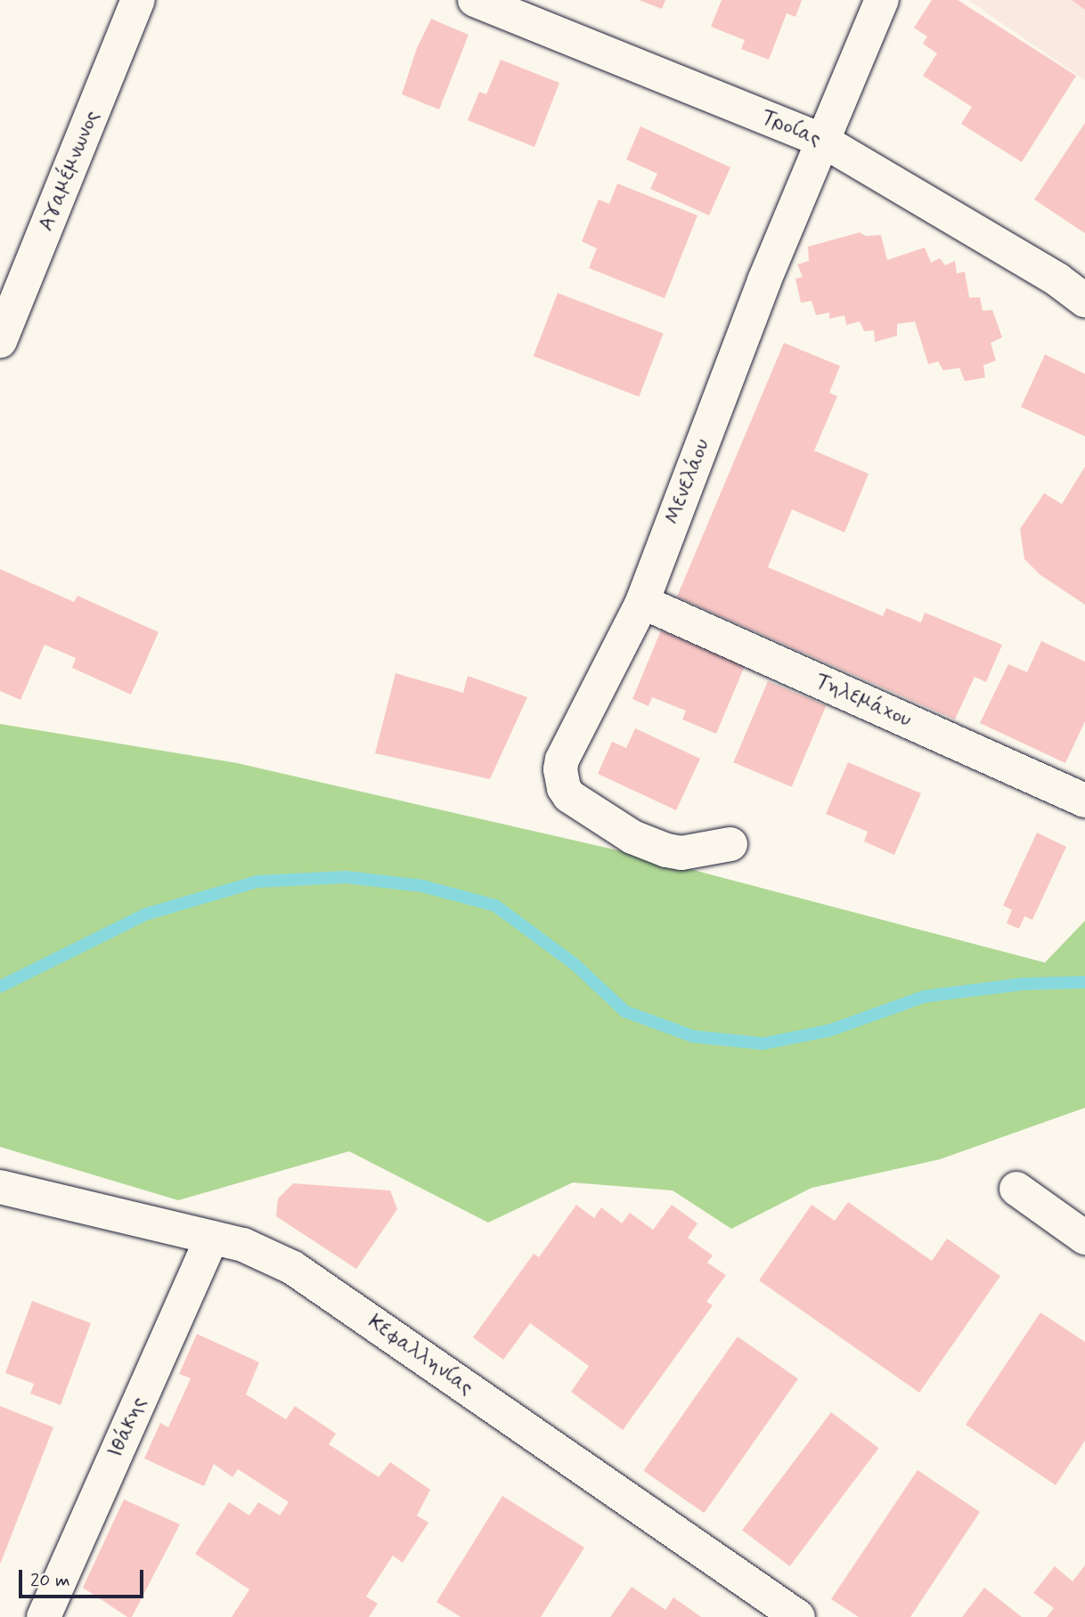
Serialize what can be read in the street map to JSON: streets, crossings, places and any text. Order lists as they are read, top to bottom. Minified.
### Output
{"streets":{"street":["Τροίας","Αγαμέμνωνος","Μενελάου","Τηλεμάχου","Κεφαλληνίας","Ιθάκης"]},"crossings":[["Τροίας","Μενελάου"],["Μενελάου","Τηλεμάχου"],["Κεφαλληνίας","Ιθάκης"]],"scale_bar":"20 m"}
